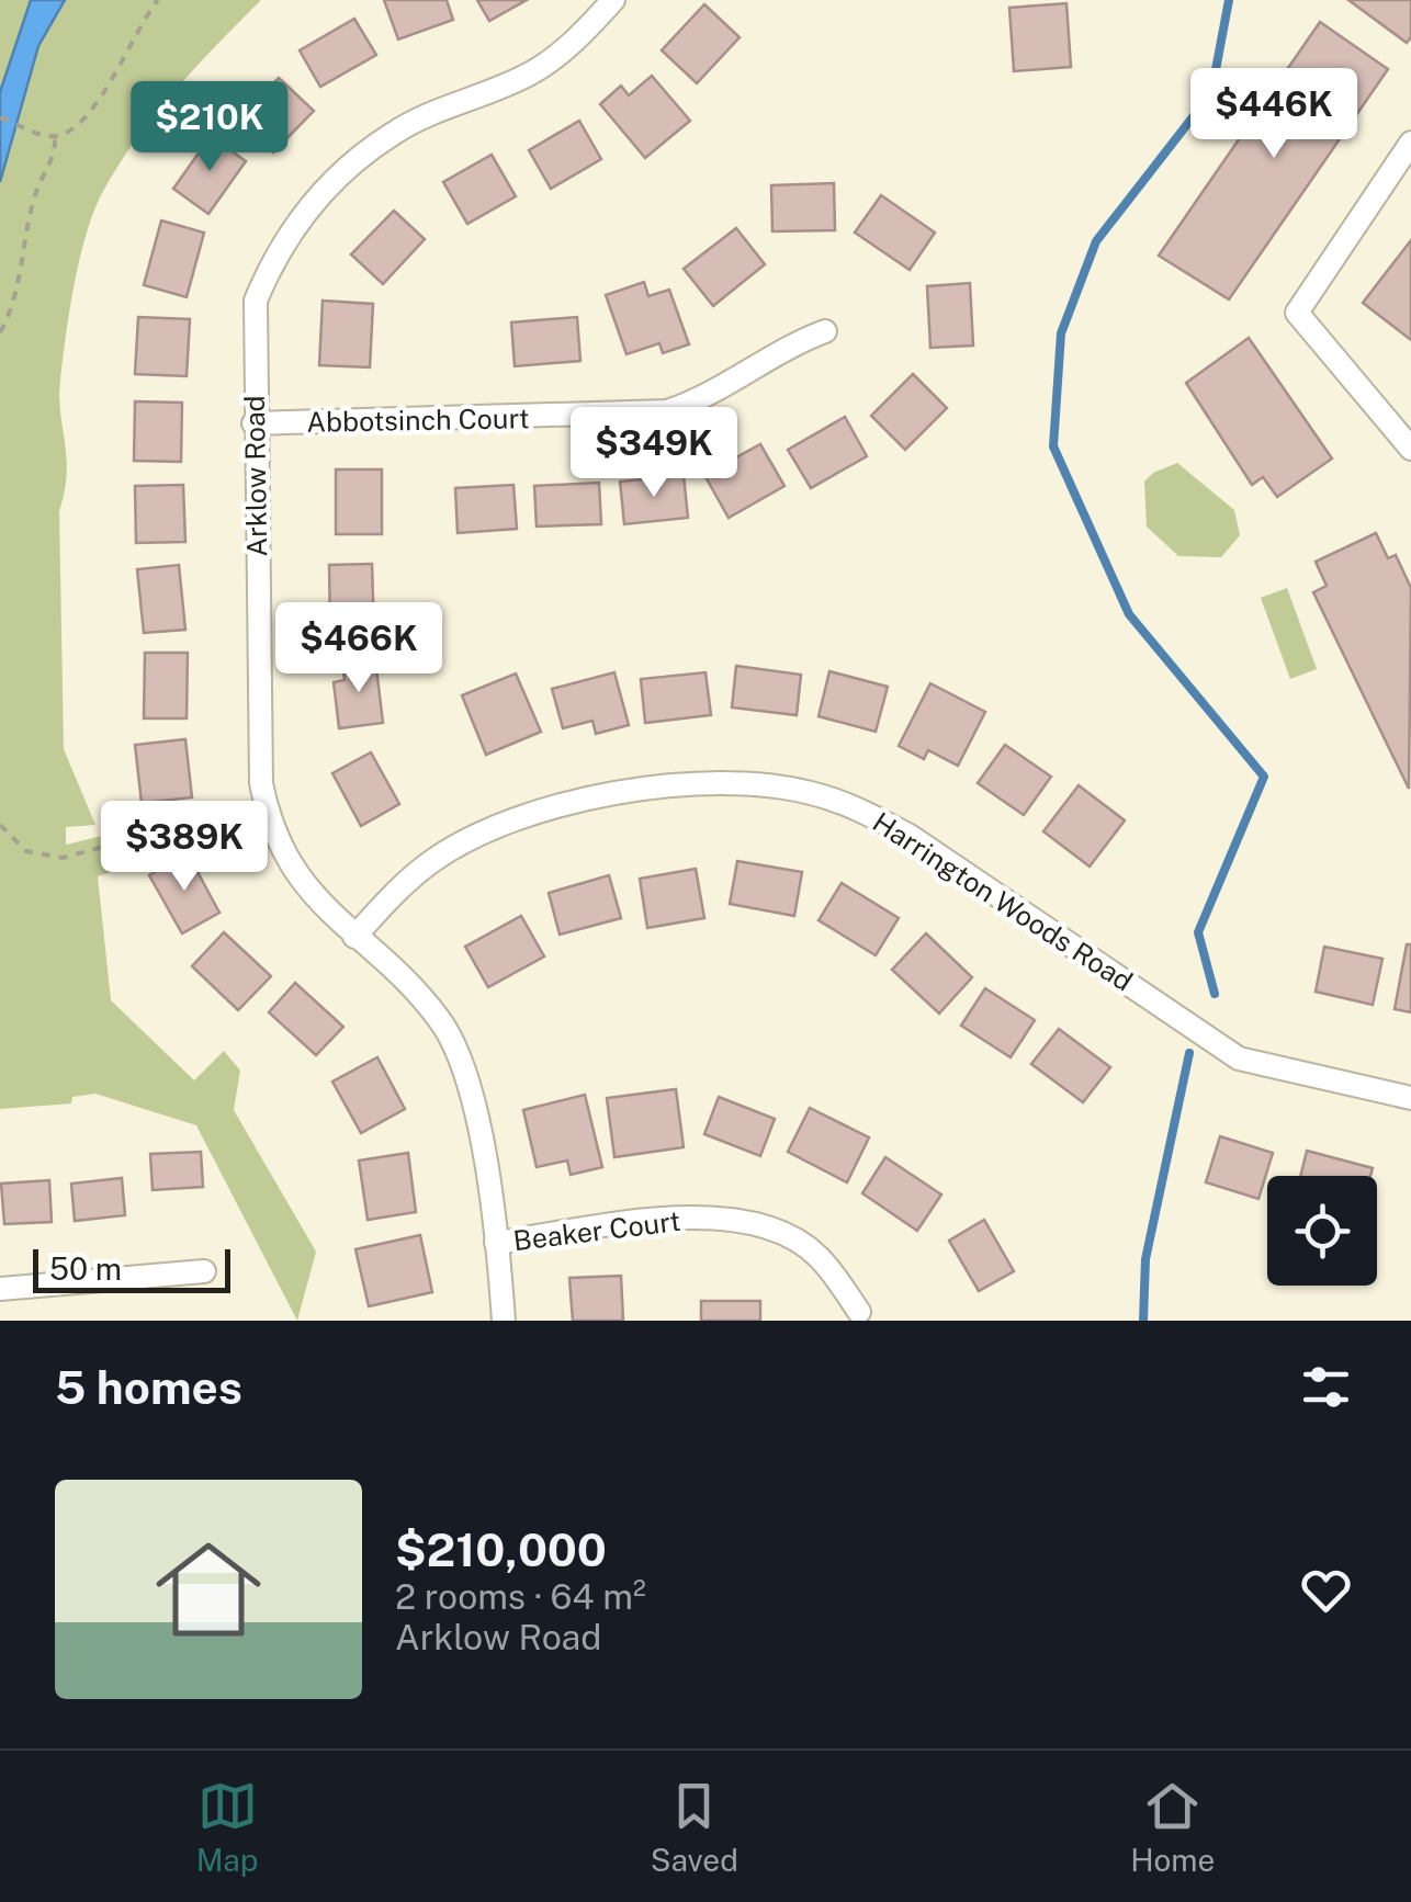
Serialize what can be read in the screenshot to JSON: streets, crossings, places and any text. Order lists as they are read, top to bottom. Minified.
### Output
{"streets":{"street":["Abbotsinch Court","Arklow Road","Harrington Woods Road","Beaker Court"]},"crossings":[["Abbotsinch Court","Arklow Road"],["Arklow Road","Harrington Woods Road"],["Arklow Road","Beaker Court"]],"scale_bar":"50 m","page":{"price":["$446K","$210K","$349K","$466K","$389K"],"scale":"50 m","heading":"5 homes","list":[{"name":"$210,000","note":"2 rooms · 64 m² · Arklow Road"}],"tabs":["Map","Saved","Home"]}}
